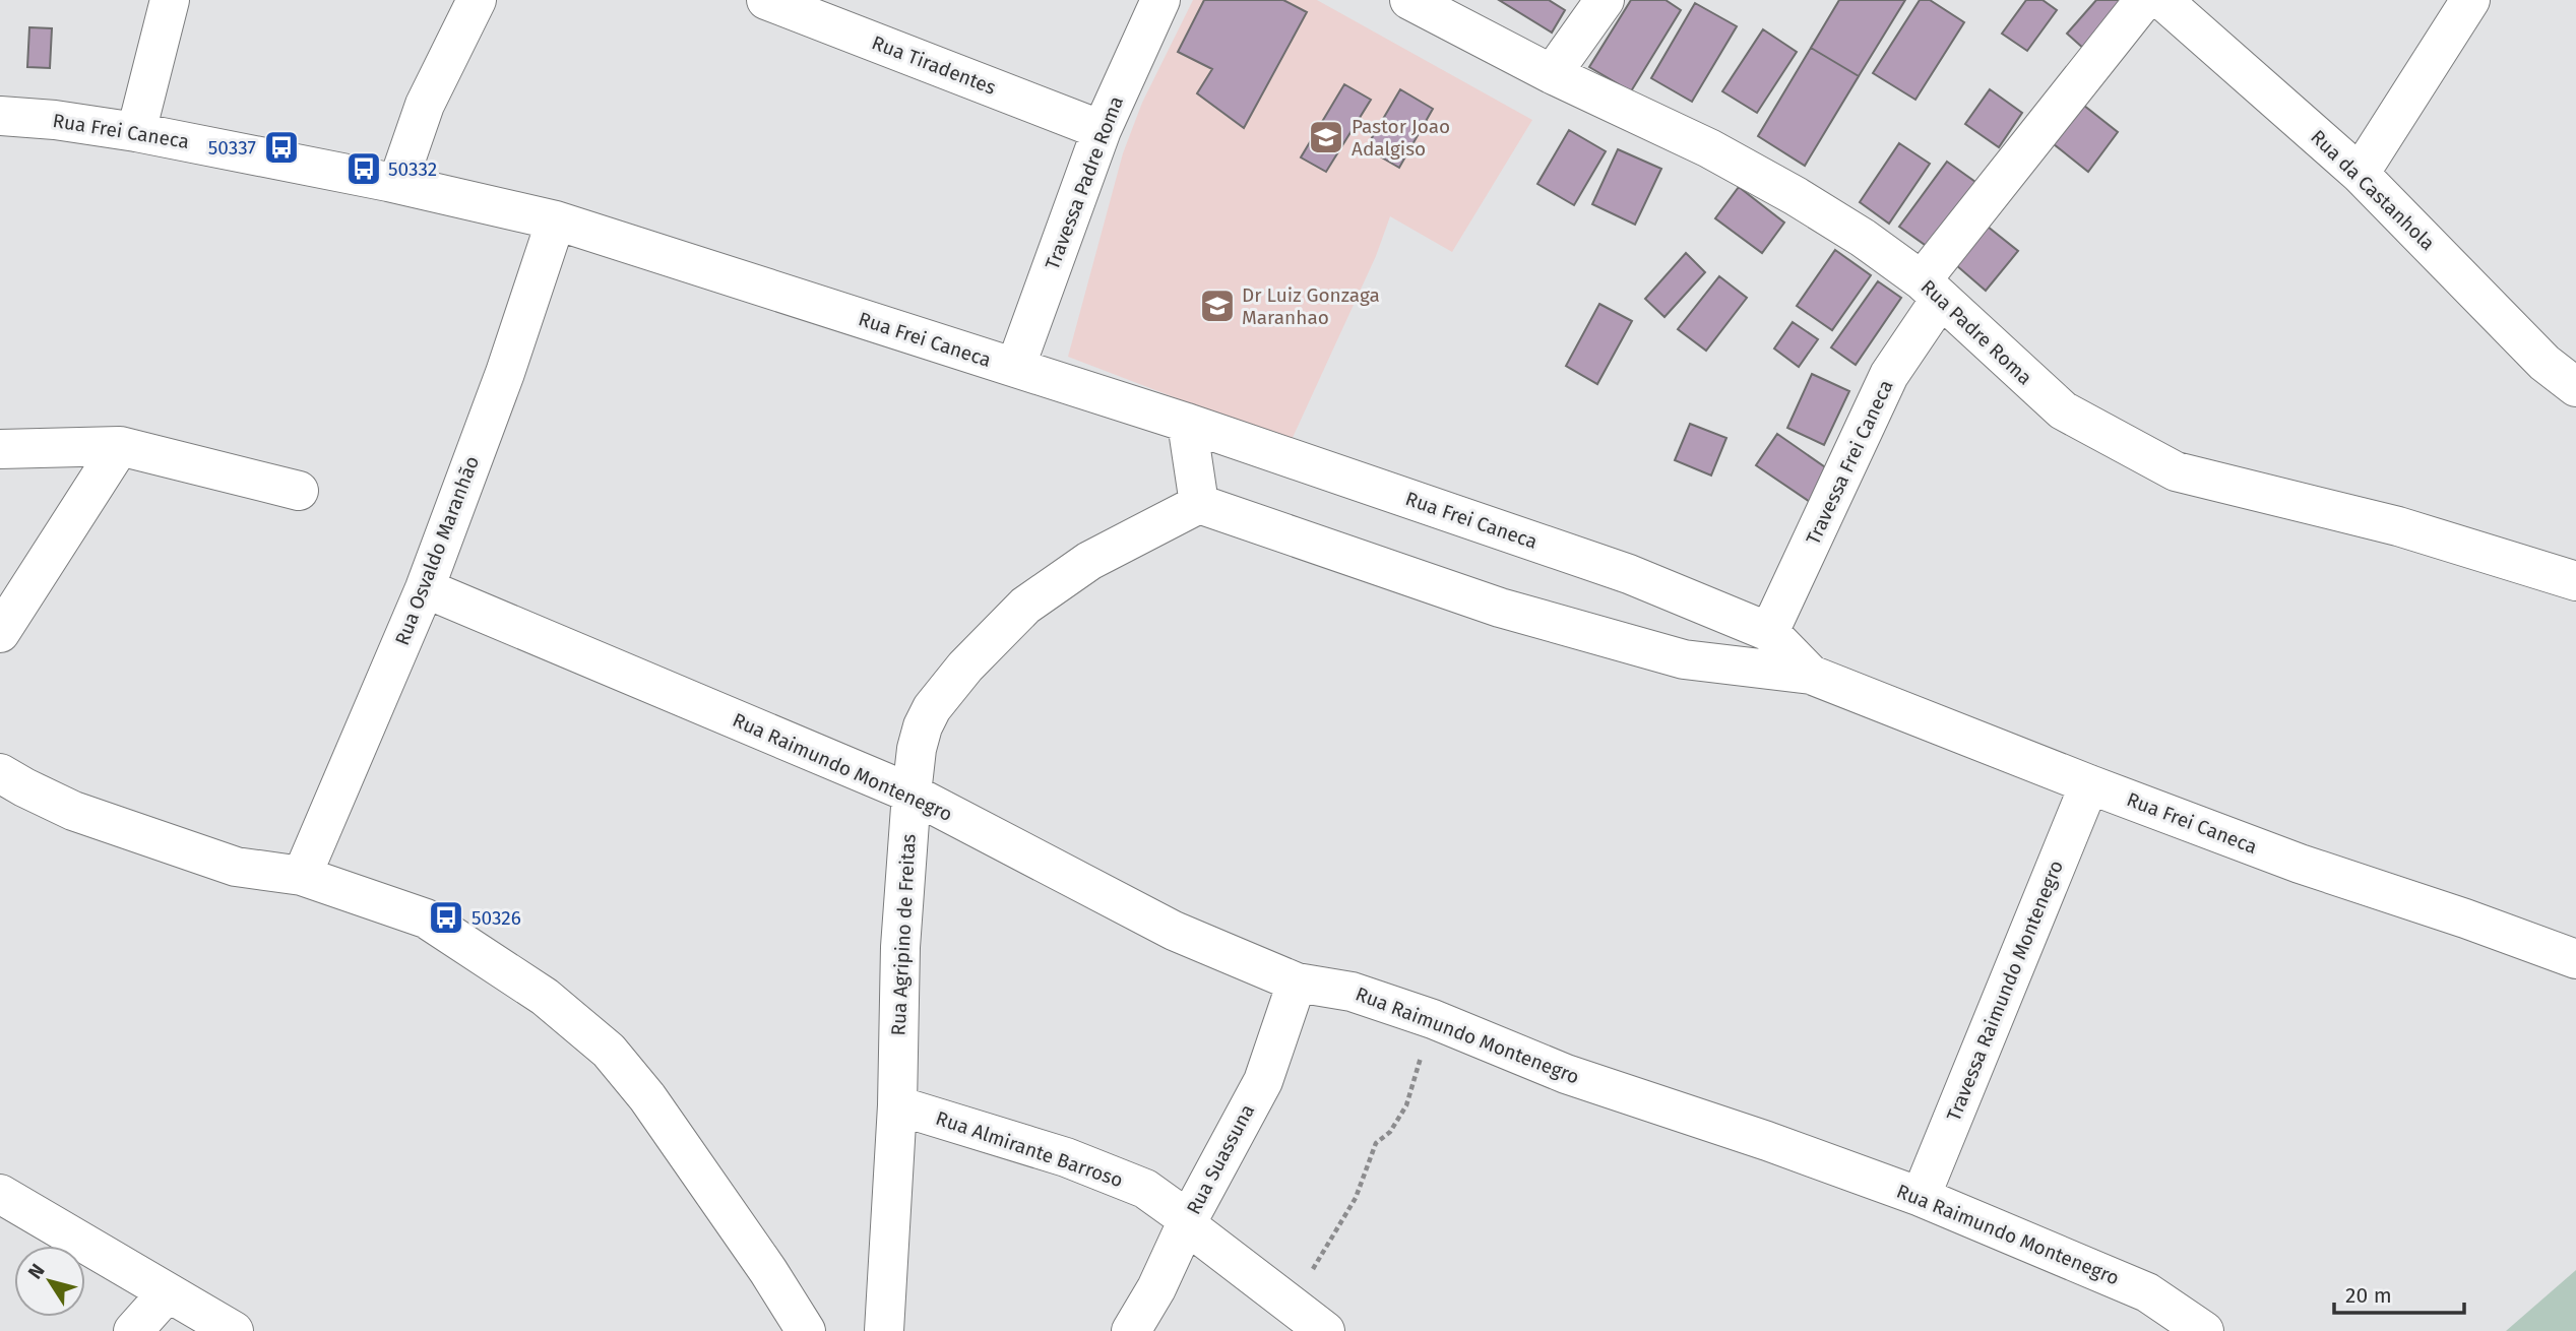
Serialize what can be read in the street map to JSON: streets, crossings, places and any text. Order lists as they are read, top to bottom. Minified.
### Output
{"streets":{"street":["Rua Tiradentes","Rua Frei Caneca","Travessa Padre Roma","Rua da Castanhola","Rua Padre Roma","Travessa Frei Caneca","Rua Osvaldo Maranhão","Rua Raimundo Montenegro","Rua Agripino de Freitas","Travessa Raimundo Montenegro","Rua Almirante Barroso","Rua Suassuna"]},"crossings":[["Rua Tiradentes","Travessa Padre Roma"],["Rua Frei Caneca","Travessa Padre Roma"],["Rua Frei Caneca","Travessa Frei Caneca"],["Rua Frei Caneca","Rua Osvaldo Maranhão"],["Rua Frei Caneca","Rua Agripino de Freitas"],["Rua Frei Caneca","Travessa Raimundo Montenegro"],["Rua Padre Roma","Travessa Frei Caneca"],["Rua Osvaldo Maranhão","Rua Raimundo Montenegro"],["Rua Raimundo Montenegro","Rua Agripino de Freitas"],["Rua Raimundo Montenegro","Travessa Raimundo Montenegro"],["Rua Raimundo Montenegro","Rua Suassuna"],["Rua Agripino de Freitas","Rua Almirante Barroso"],["Rua Almirante Barroso","Rua Suassuna"]],"places":{"school or university":["Pastor Joao Adalgiso","Dr Luiz Gonzaga Maranhao"],"bus stop":["50337","50332","50326"]},"scale_bar":"20 m","north":"top left"}
